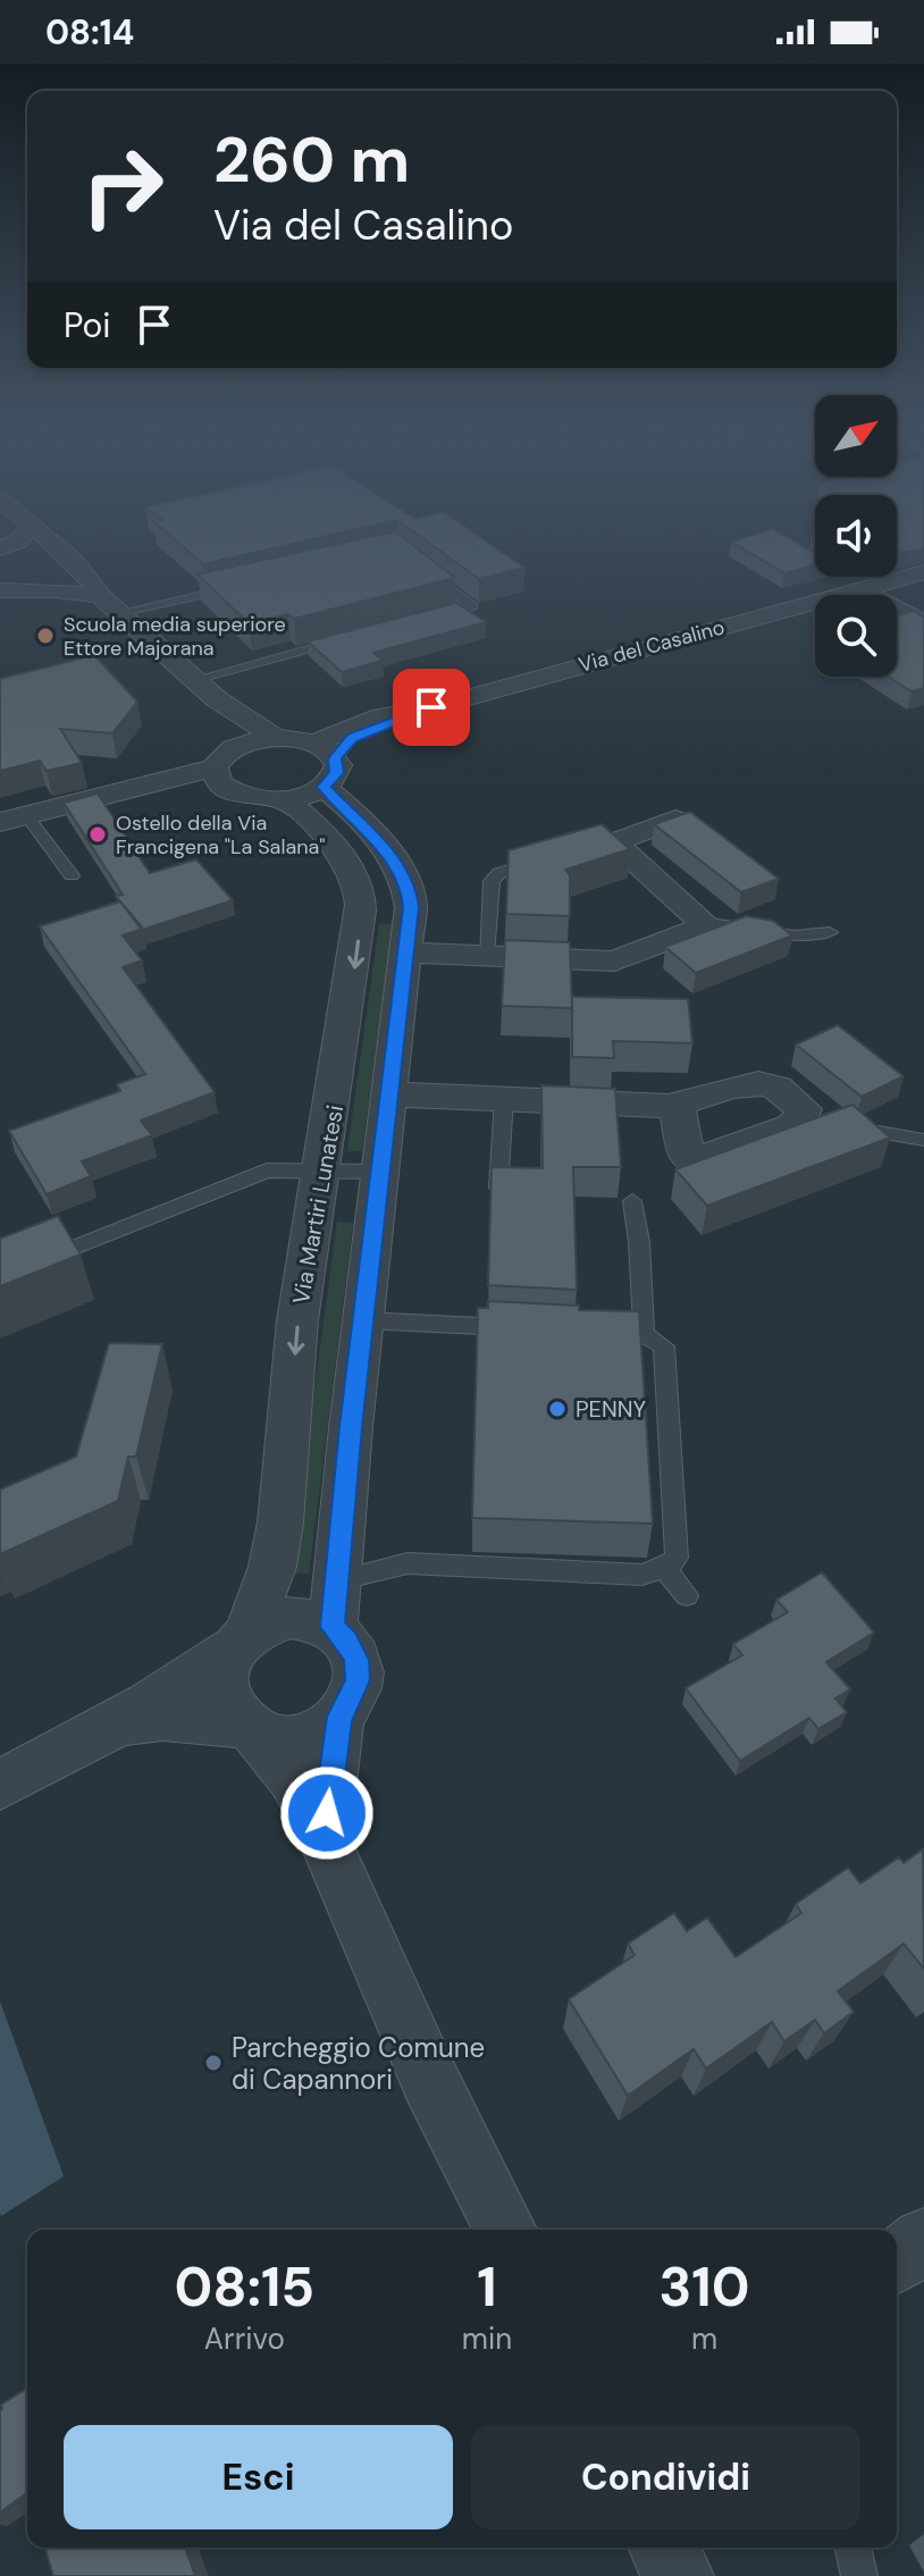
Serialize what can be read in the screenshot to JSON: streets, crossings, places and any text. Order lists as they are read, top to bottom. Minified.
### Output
{"streets":{"street":["Via del Casalino","Via Martiri Lunatesi"]},"places":["Scuola media superiore Ettore Majorana","Ostello della Via Francigena \"La Salana\"","PENNY","Parcheggio Comune di Capannori"],"north":"top right","page":{"status":"08:14","turn":["260 m","Via del Casalino"],"then":"Poi","eta":["08:15","Arrivo","1","min","310","m"],"buttons":["Esci","Condividi"]}}
